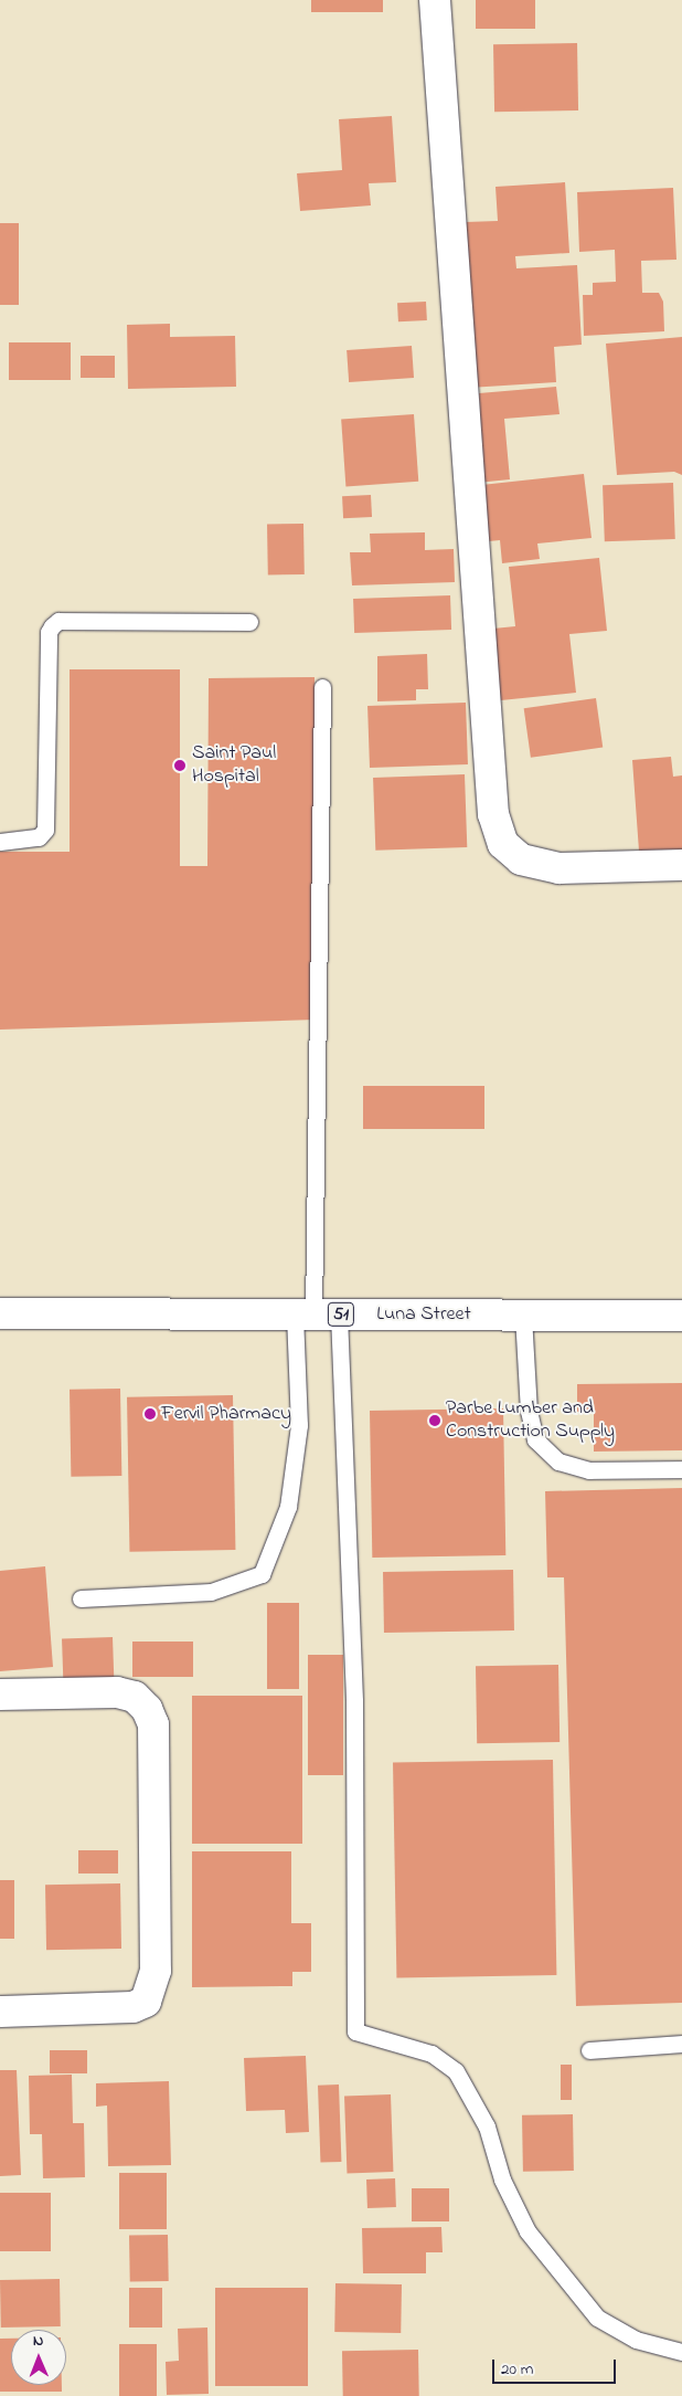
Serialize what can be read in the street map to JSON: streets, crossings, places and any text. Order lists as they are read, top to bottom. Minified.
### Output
{"streets":{"street":["51","Luna Street"]},"places":["Saint Paul Hospital","Fervil Pharmacy","Parbe Lumber and Construction Supply"],"scale_bar":"20 m","north":"top"}
